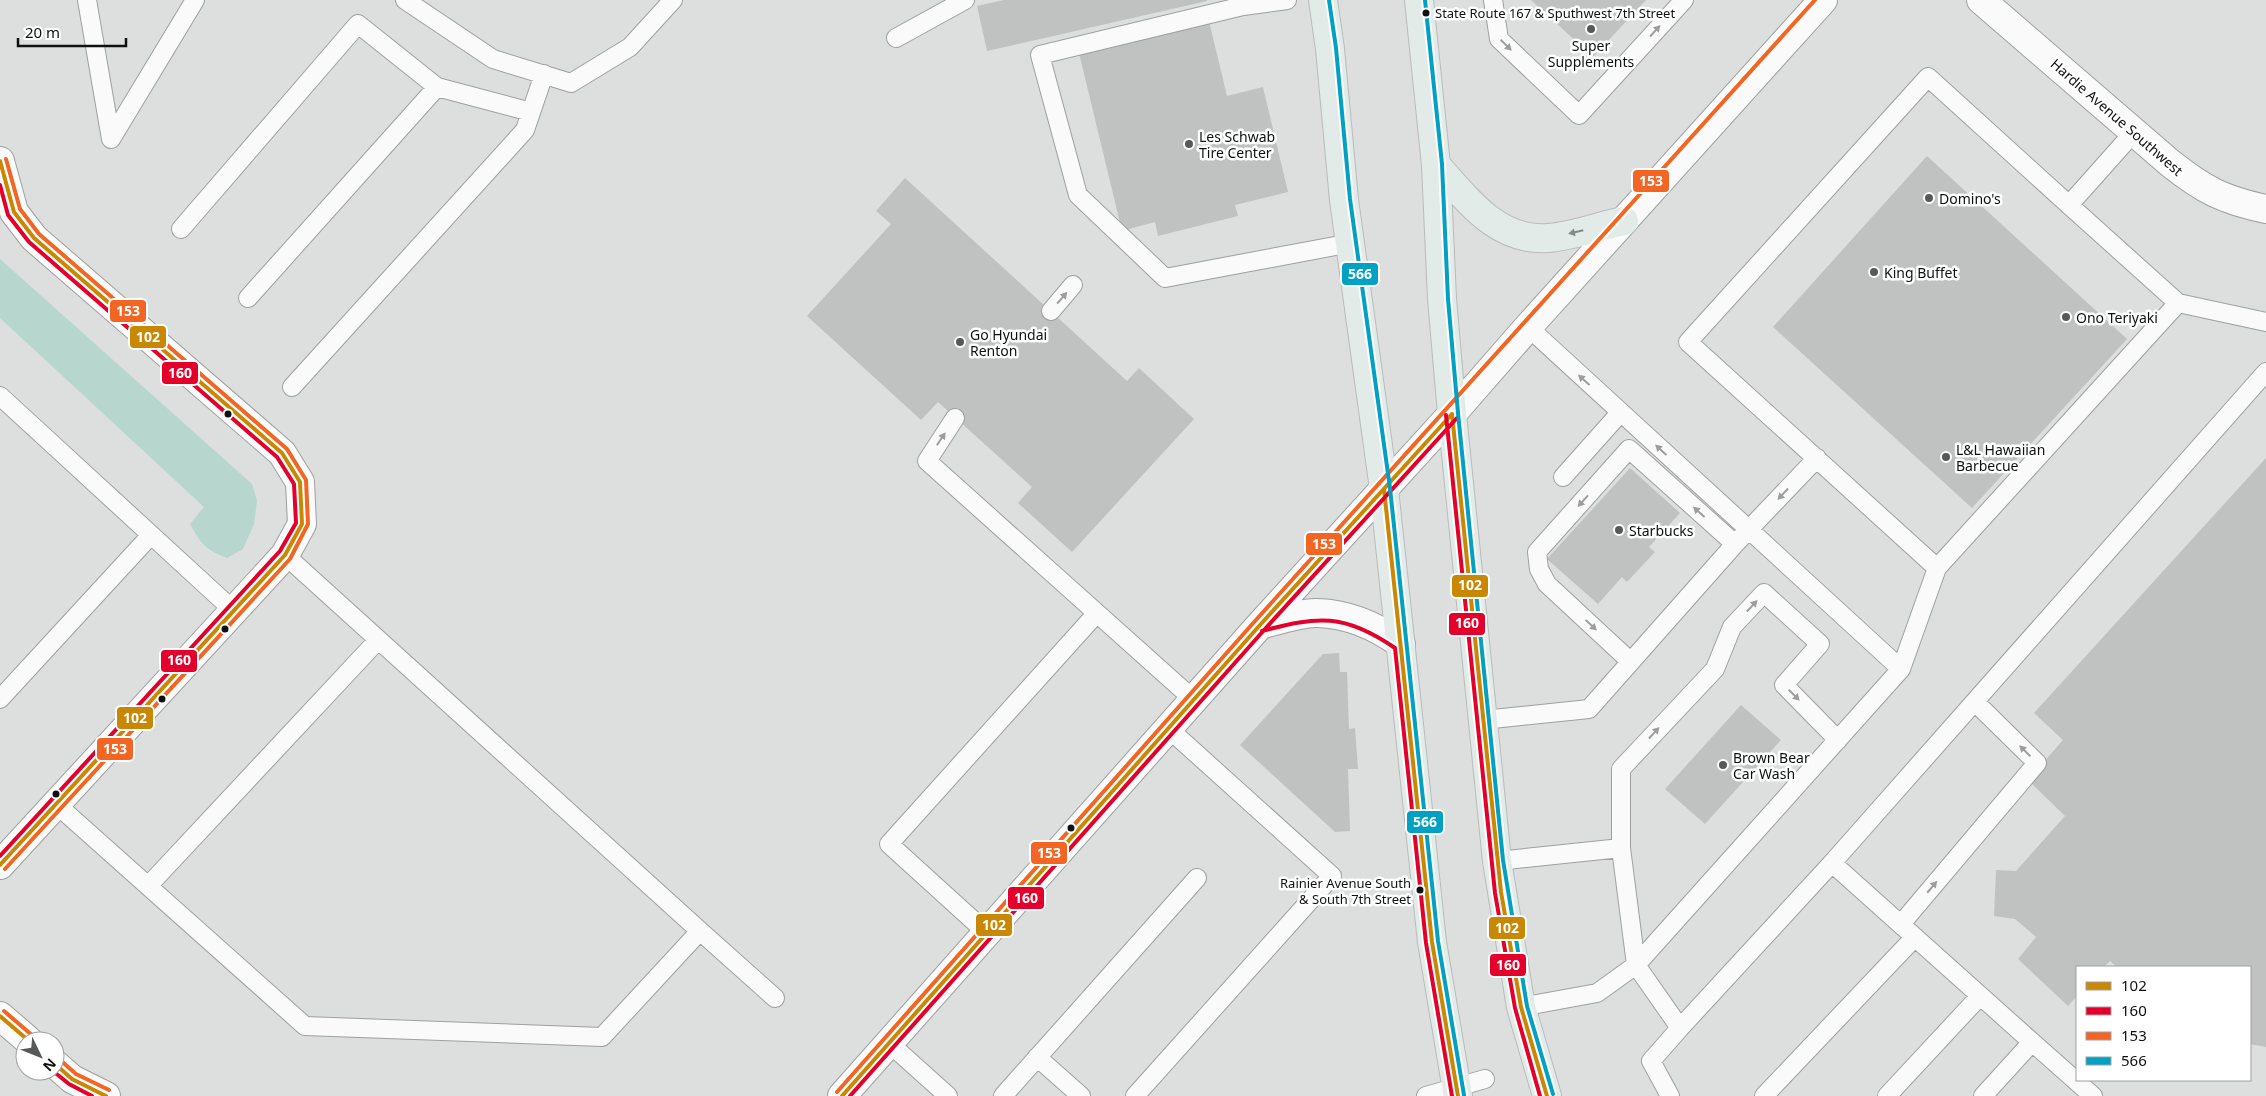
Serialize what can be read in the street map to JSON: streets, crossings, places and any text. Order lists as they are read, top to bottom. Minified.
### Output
{"streets":{"street":["Hardie Avenue Southwest"]},"places":["State Route 167 & Sputhwest 7th Street","Super Supplements","Les Schwab Tire Center","Domino's","King Buffet","Ono Teriyaki","Go Hyundai Renton","L&L Hawaiian Barbecue","Starbucks","Brown Bear Car Wash","Rainier Avenue South & South 7th Street"],"lines":["transit line 153","transit line 566","transit line 102","transit line 160"],"legend":["102","160","153","566"],"scale_bar":"20 m","north":"bottom right"}
